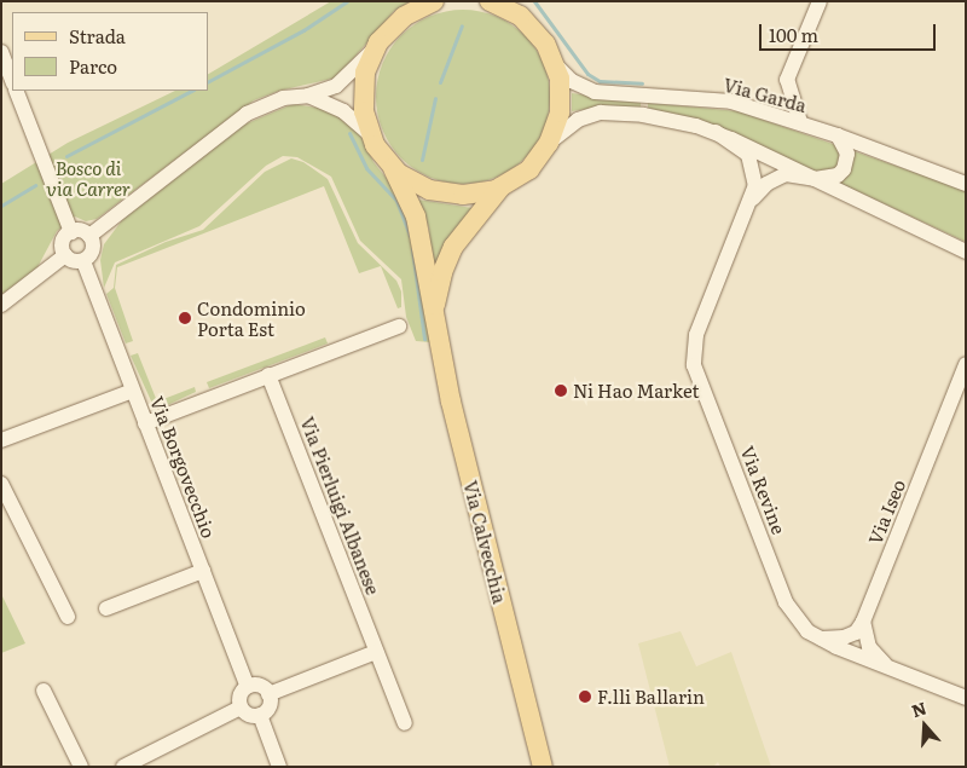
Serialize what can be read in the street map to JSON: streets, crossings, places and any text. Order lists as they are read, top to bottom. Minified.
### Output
{"streets":{"main road":["Via Calvecchia"],"street":["Via Garda","Via Borgovecchio","Via Revine","Via Pierluigi Albanese","Via Iseo"]},"parks":["Bosco di via Carrer"],"places":["Condominio Porta Est","Ni Hao Market","F.lli Ballarin"],"legend":["Strada","Parco"],"scale_bar":"100 m","north":"top"}
